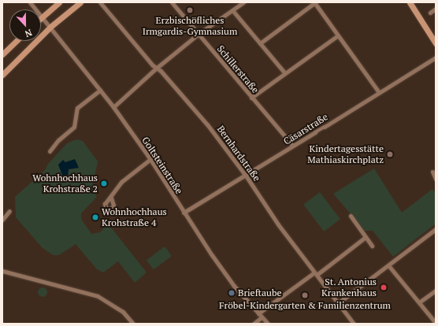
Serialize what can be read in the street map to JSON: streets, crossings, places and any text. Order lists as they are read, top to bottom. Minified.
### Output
{"streets":{"street":["Schillerstraße","Cäsarstraße","Bernhardstraße","Goltsteinstraße"]},"crossings":[["Schillerstraße","Cäsarstraße"],["Cäsarstraße","Bernhardstraße"],["Cäsarstraße","Goltsteinstraße"]],"places":["Erzbischöfliches Irmgardis-Gymnasium","Kindertagesstätte Mathiaskirchplatz","Wohnhochhaus Krohstraße 2","Wohnhochhaus Krohstraße 4","St. Antonius Krankenhaus","Brieftaube","Fröbel-Kindergarten & Familienzentrum"],"north":"bottom"}
